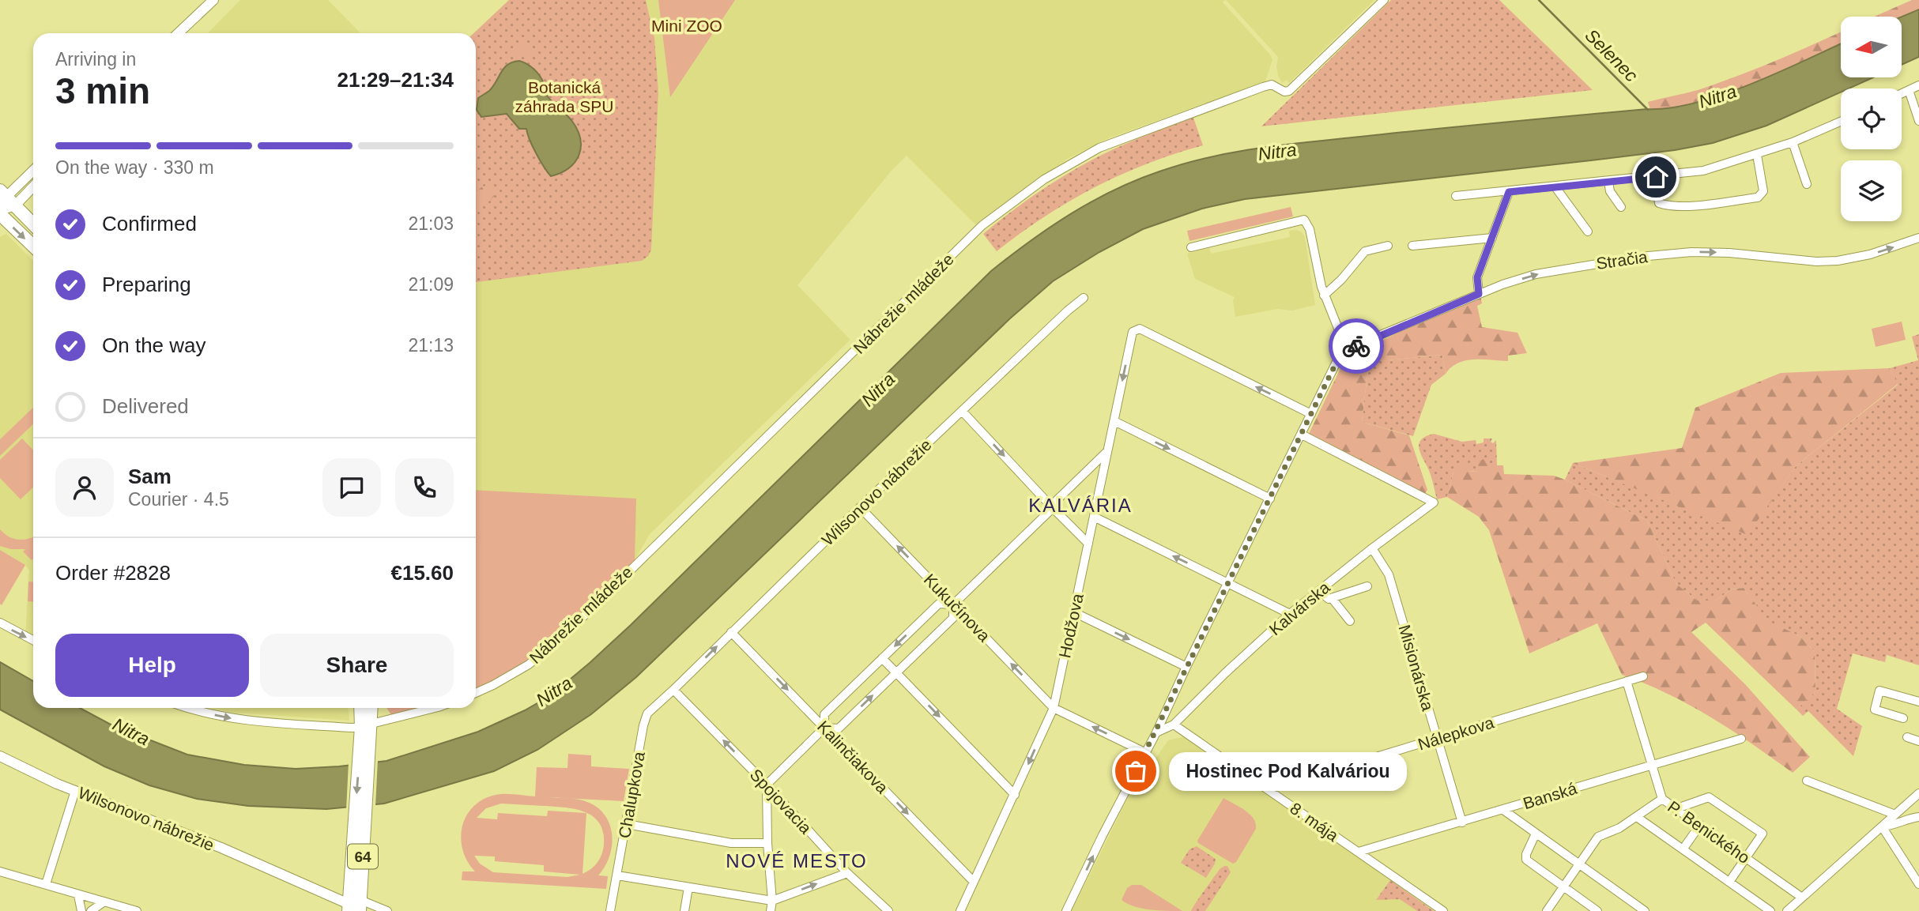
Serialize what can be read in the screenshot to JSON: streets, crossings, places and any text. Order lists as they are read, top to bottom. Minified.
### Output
{"streets":{"main road":["64"],"street":["Stračia","Nábrežie mládeže","Wilsonovo nábrežie","Kukučínova","Kalvárska","Hodžova","Misionárska","Nálepkova","Kalinčiakova","Chalupkova","Banská","Spojovacia","8. mája","P. Benického"]},"crossings":[["Stračia","Kukučínova"],["Stračia","Kalvárska"],["Stračia","Hodžova"],["Wilsonovo nábrežie","Kukučínova"],["Wilsonovo nábrežie","Kalinčiakova"],["Wilsonovo nábrežie","Chalupkova"],["Wilsonovo nábrežie","Spojovacia"],["Wilsonovo nábrežie","64"],["Kukučínova","Hodžova"],["Kalvárska","Misionárska"],["Kalvárska","8. mája"],["Hodžova","Kalinčiakova"],["Misionárska","Nálepkova"],["Misionárska","Banská"],["Nálepkova","8. mája"],["Nálepkova","P. Benického"],["Chalupkova","Spojovacia"],["Banská","8. mája"],["Banská","P. Benického"]],"one_way":["Stračia","Kukučínova","Kalinčiakova","Spojovacia"],"districts":["KALVÁRIA","NOVÉ MESTO"],"water":["Selenec","Nitra"],"parks":["Mini ZOO","Botanická záhrada SPU"],"places":["Hostinec Pod Kalváriou"],"north":"left","page":{"heading":["3 min","Arriving in","21:29–21:34"],"panel":["Sam","Courier · 4.5","Order #2828","€15.60"],"bar":"On the way · 330 m","list":[["Confirmed","21:03"],["Preparing","21:09"],["On the way","21:13"],"Delivered"],"buttons":["Help","Share"],"bubble":"Hostinec Pod Kalváriou"}}
